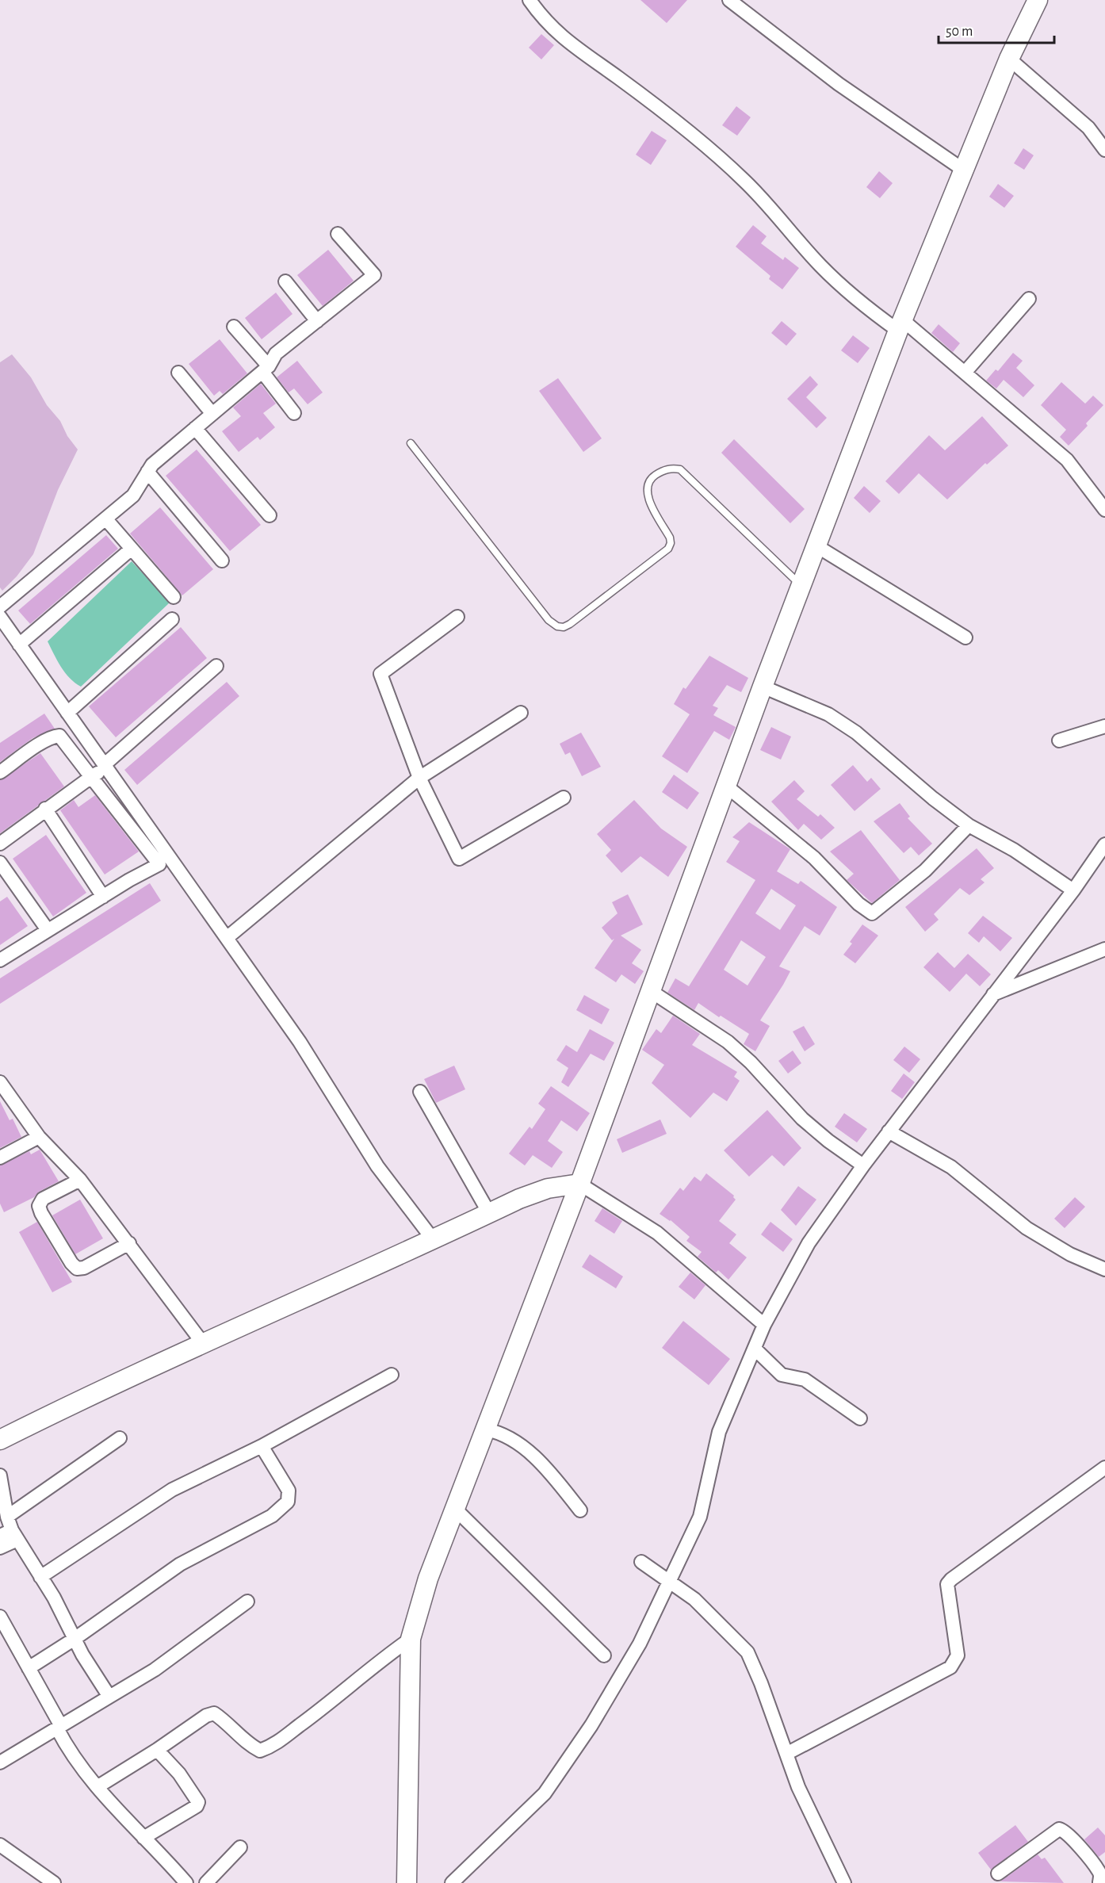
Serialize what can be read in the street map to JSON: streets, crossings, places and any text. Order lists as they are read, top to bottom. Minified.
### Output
{"scale_bar":"50 m"}
